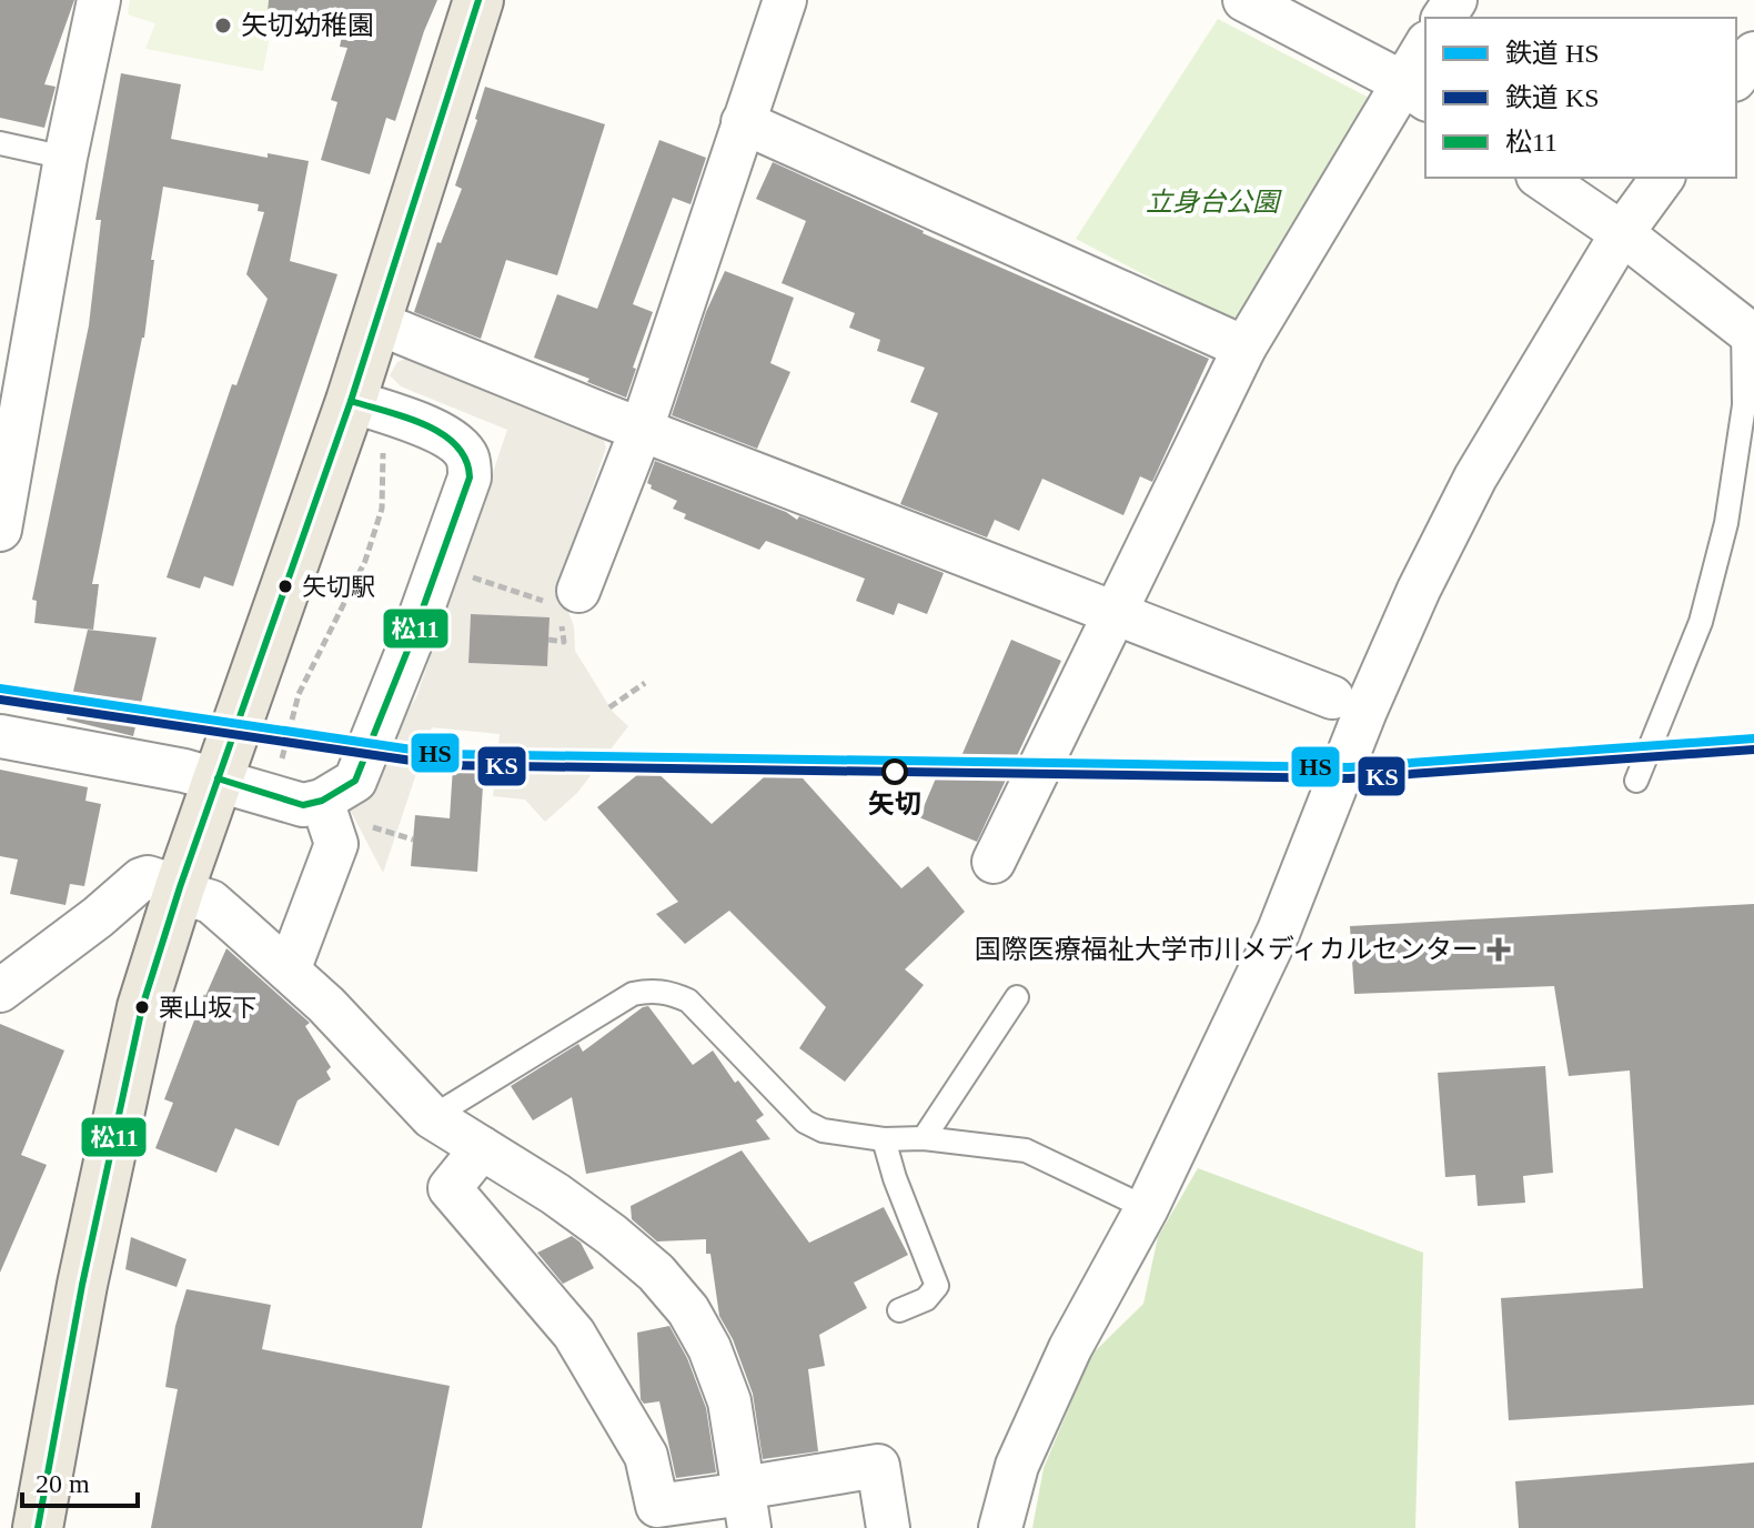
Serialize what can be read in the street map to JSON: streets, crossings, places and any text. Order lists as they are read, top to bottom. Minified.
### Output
{"parks":["立身台公園"],"places":{"other":["矢切幼稚園","矢切駅","矢切","栗山坂下"],"health":["国際医療福祉大学市川メディカルセンター"]},"lines":["transit line 松11","rail line HS","rail line KS"],"legend":["鉄道 HS","鉄道 KS","松11"],"scale_bar":"20 m"}
